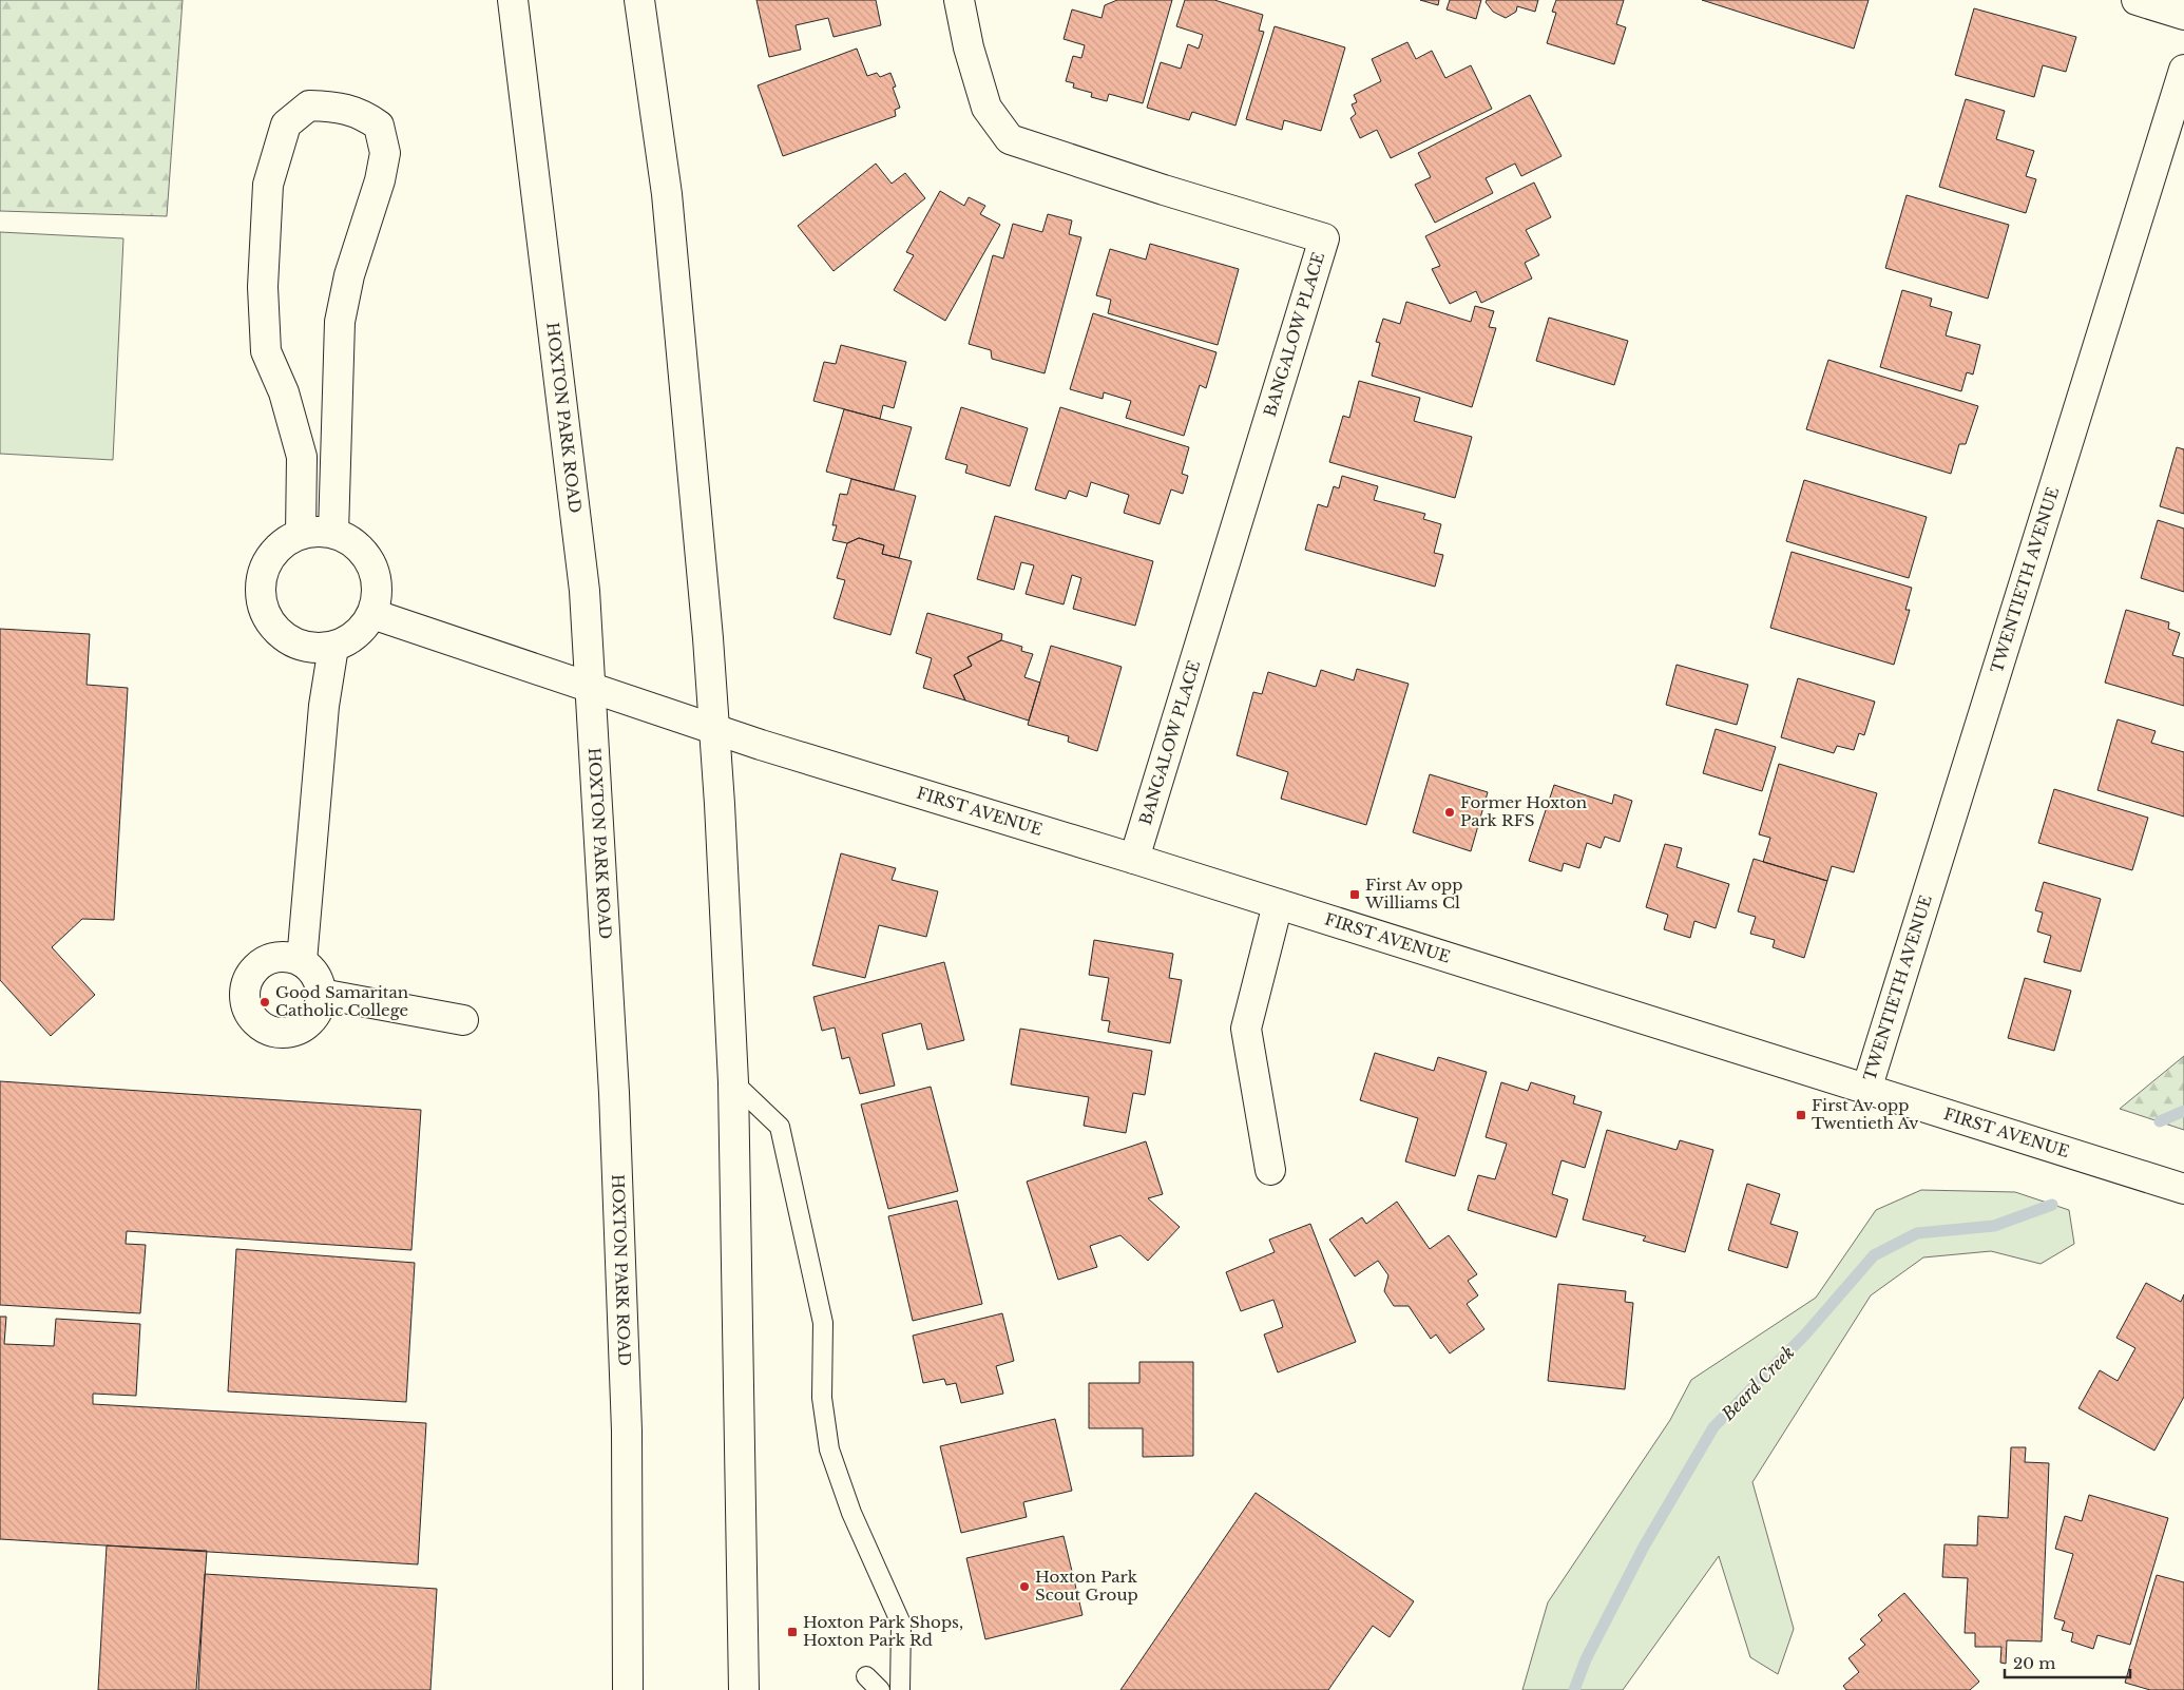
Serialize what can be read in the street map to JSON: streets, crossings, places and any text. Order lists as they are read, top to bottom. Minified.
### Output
{"streets":{"street":["BANGALOW PLACE","HOXTON PARK ROAD","TWENTIETH AVENUE","FIRST AVENUE"]},"crossings":[["BANGALOW PLACE","FIRST AVENUE"],["HOXTON PARK ROAD","FIRST AVENUE"],["TWENTIETH AVENUE","FIRST AVENUE"]],"water":["Beard Creek"],"places":{"other":["Former Hoxton Park RFS","Good Samaritan Catholic College","Hoxton Park Scout Group"],"transit":["First Av opp Williams Cl","First Av opp Twentieth Av","Hoxton Park Shops, Hoxton Park Rd"]},"scale_bar":"20 m"}
